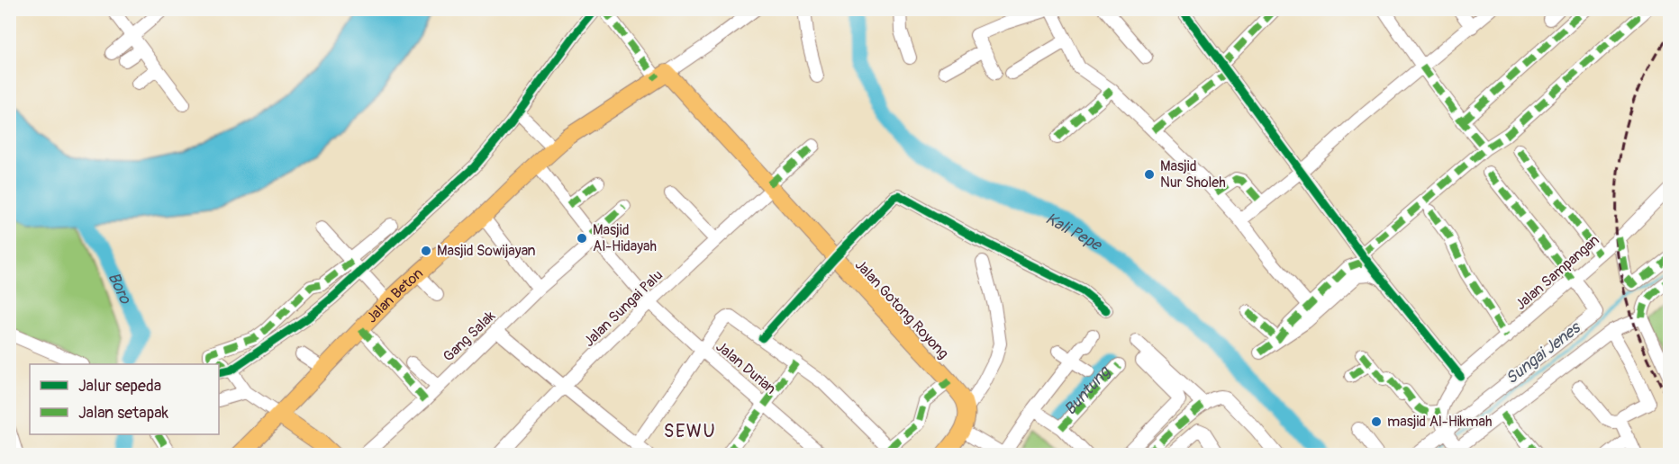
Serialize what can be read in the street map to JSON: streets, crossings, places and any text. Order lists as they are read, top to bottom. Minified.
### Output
{"streets":{"main road":["Jalan Beton","Jalan Gotong Royong"],"street":["Jalan Sampangan","Jalan Sungai Palu","Gang Salak","Jalan Durian"]},"crossings":[["Jalan Beton","Jalan Gotong Royong"],["Jalan Beton","Jalan Durian"],["Jalan Sungai Palu","Jalan Gotong Royong"],["Jalan Sungai Palu","Jalan Durian"],["Gang Salak","Jalan Durian"]],"districts":["SEWU"],"water":["Kali Pepe","Boro","Sungai Jenes","Buntung"],"places":["Masjid Nur Sholeh","Masjid Al-Hidayah","Masjid Sowijayan","masjid Al-Hikmah"],"legend":["Jalur sepeda","Jalan setapak"]}
